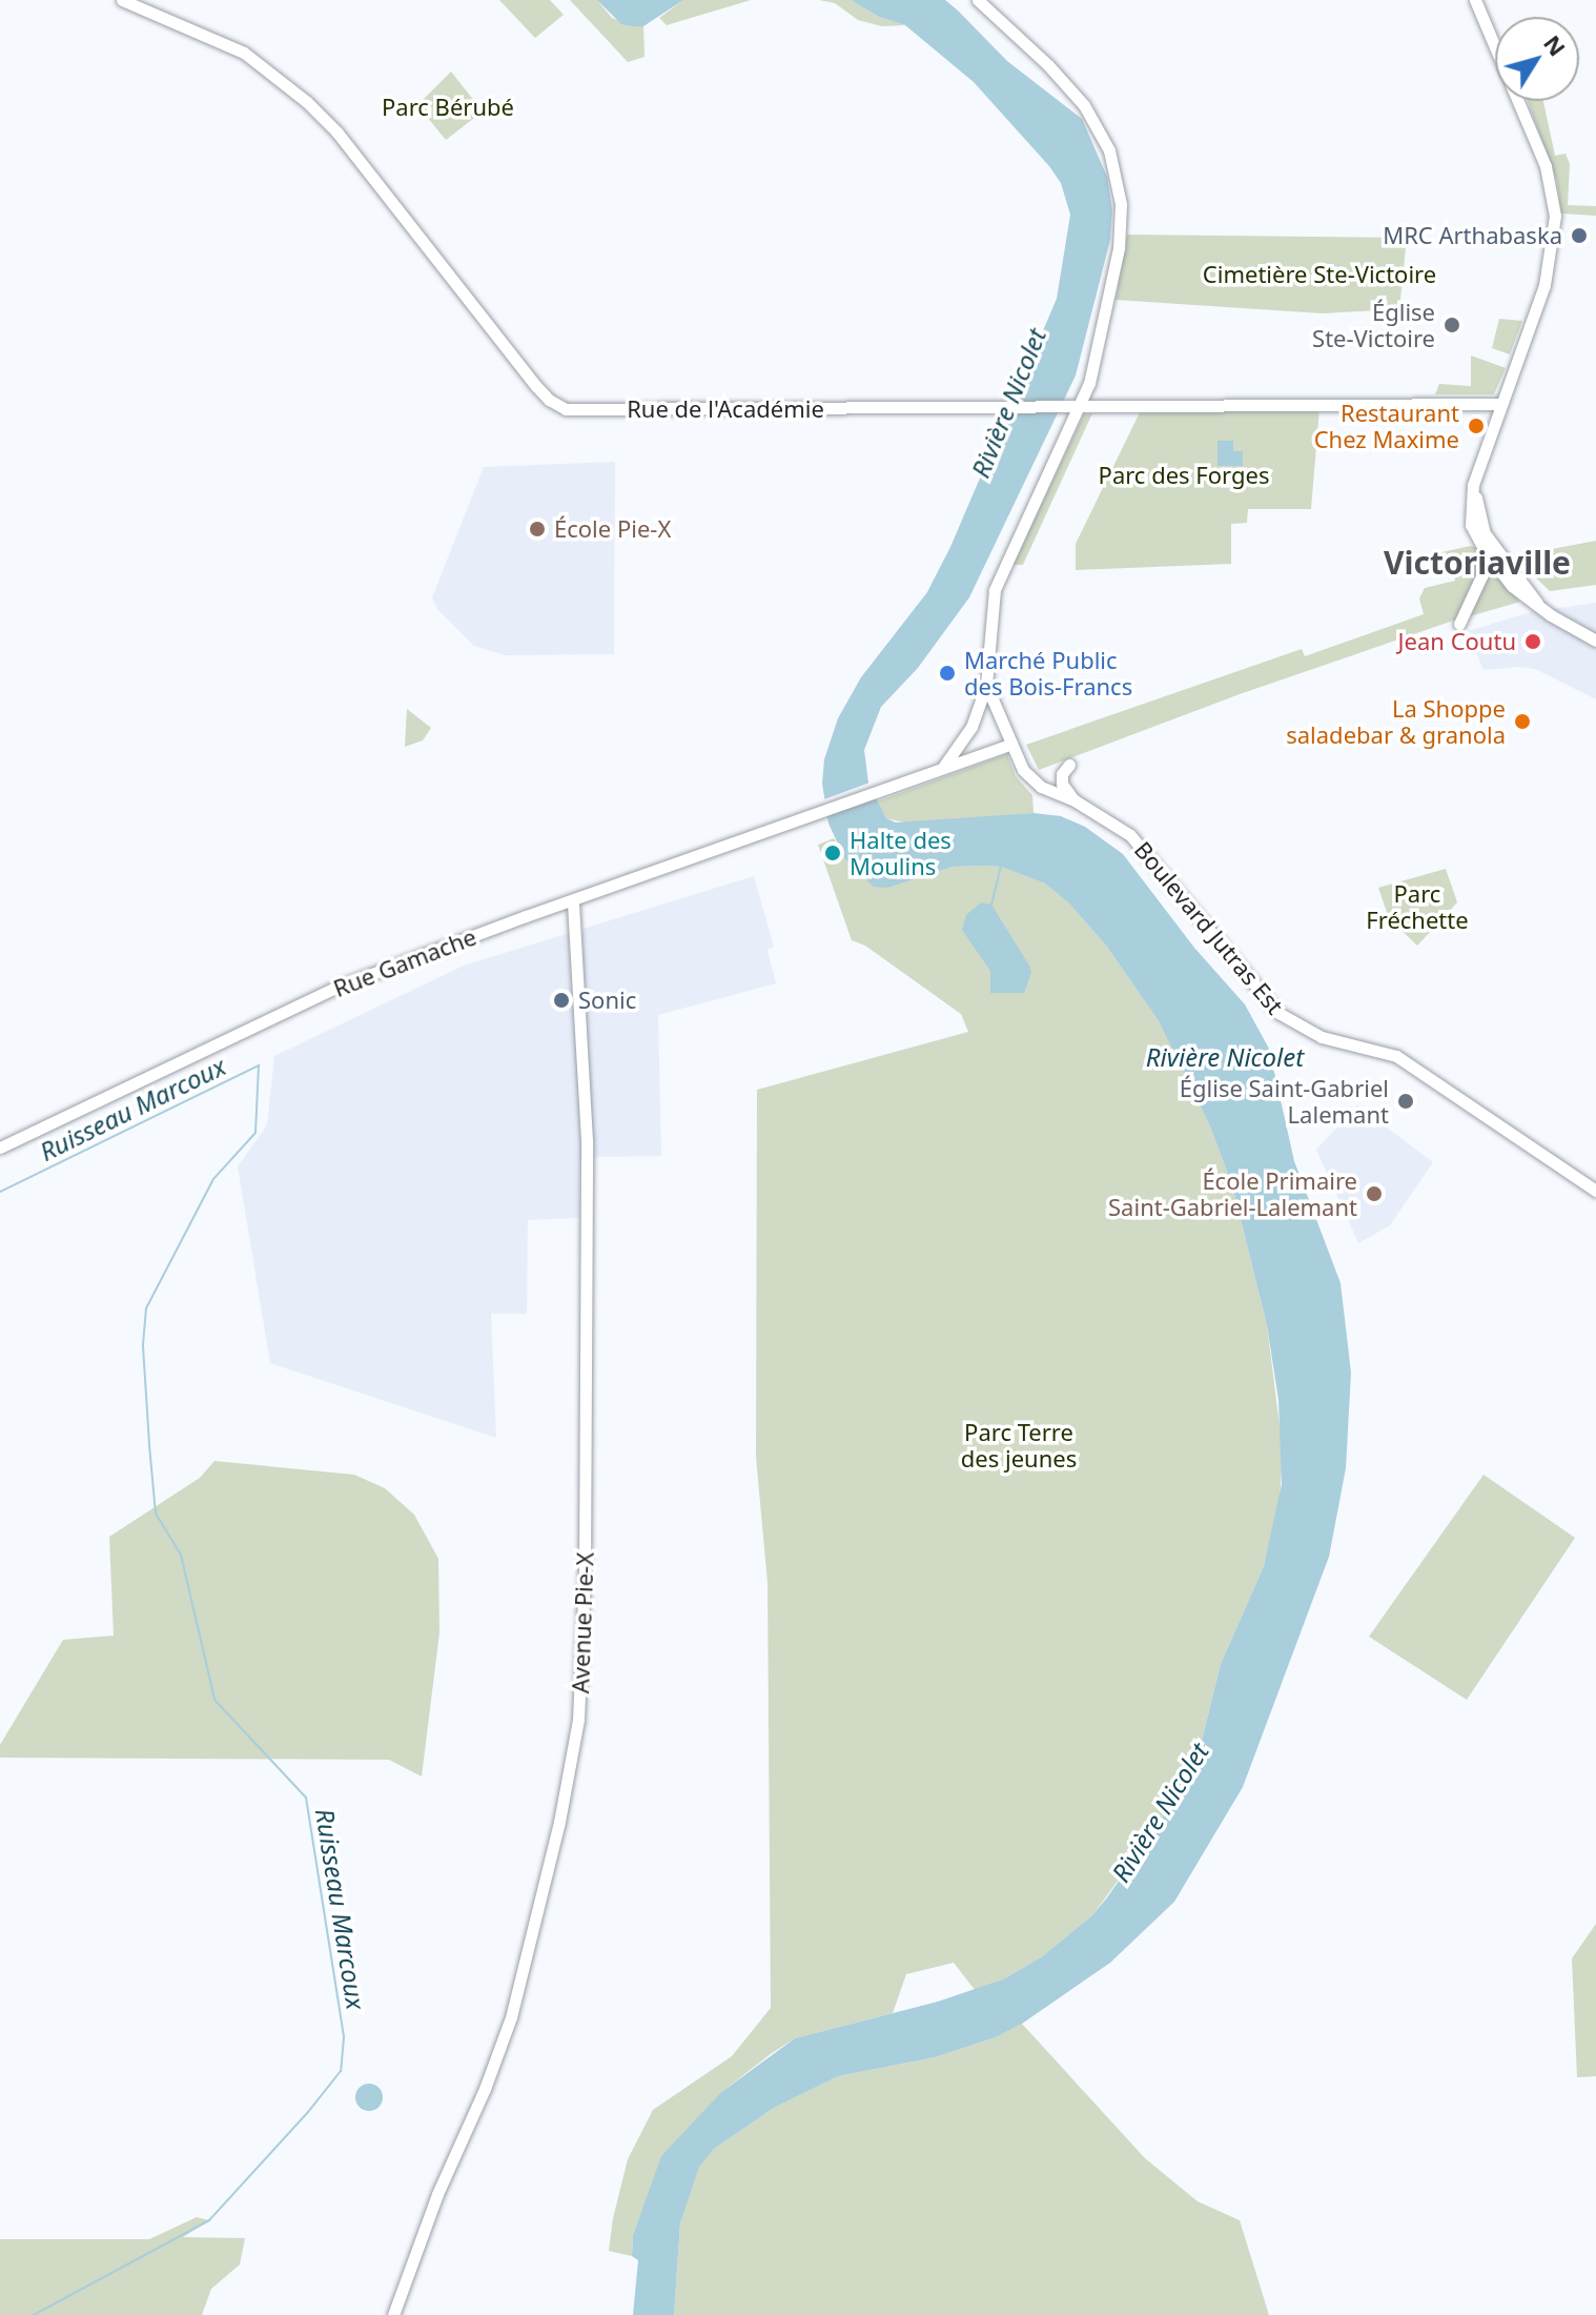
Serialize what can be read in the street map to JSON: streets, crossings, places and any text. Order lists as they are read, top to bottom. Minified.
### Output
{"streets":{"street":["Rue de l'Académie","Boulevard Jutras Est","Rue Gamache","Avenue Pie-X"]},"crossings":[["Rue Gamache","Avenue Pie-X"]],"districts":["Victoriaville"],"water":["Rivière Nicolet","Ruisseau Marcoux"],"parks":["Parc Bérubé","Cimetière Ste-Victoire","Parc des Forges","Parc Fréchette","Parc Terre des jeunes"],"places":["MRC Arthabaska","Église Ste-Victoire","Restaurant Chez Maxime","École Pie-X","Jean Coutu","Marché Public des Bois-Francs","La Shoppe saladebar & granola","Halte des Moulins","Sonic","Église Saint-Gabriel Lalemant","École Primaire Saint-Gabriel-Lalemant"],"north":"top right"}
